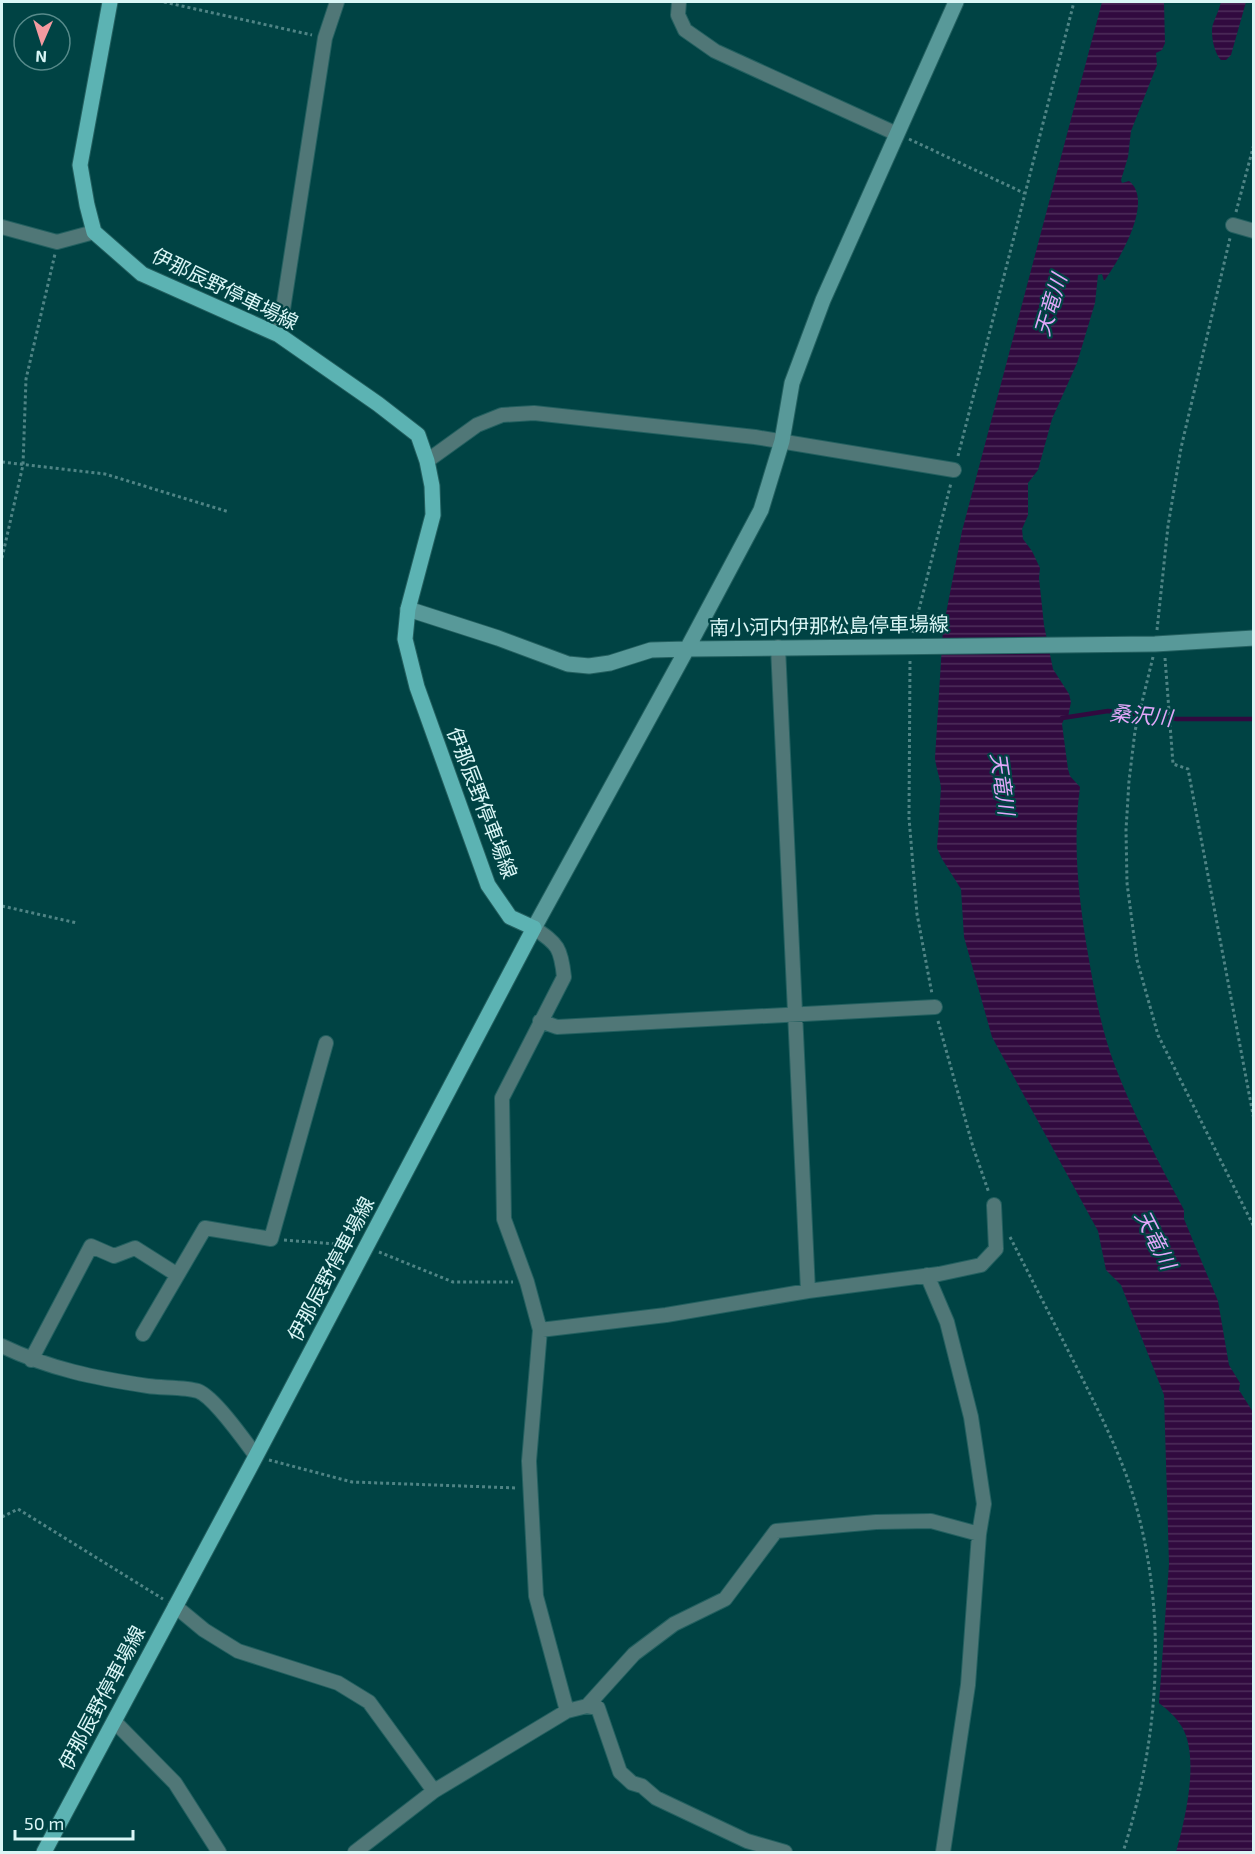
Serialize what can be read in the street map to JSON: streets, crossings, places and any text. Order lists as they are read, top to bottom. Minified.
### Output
{"streets":{"main road":["伊那辰野停車場線"],"street":["南小河内伊那松島停車場線"]},"crossings":[["伊那辰野停車場線","南小河内伊那松島停車場線"]],"water":["天竜川","桑沢川"],"scale_bar":"50 m","north":"bottom"}
